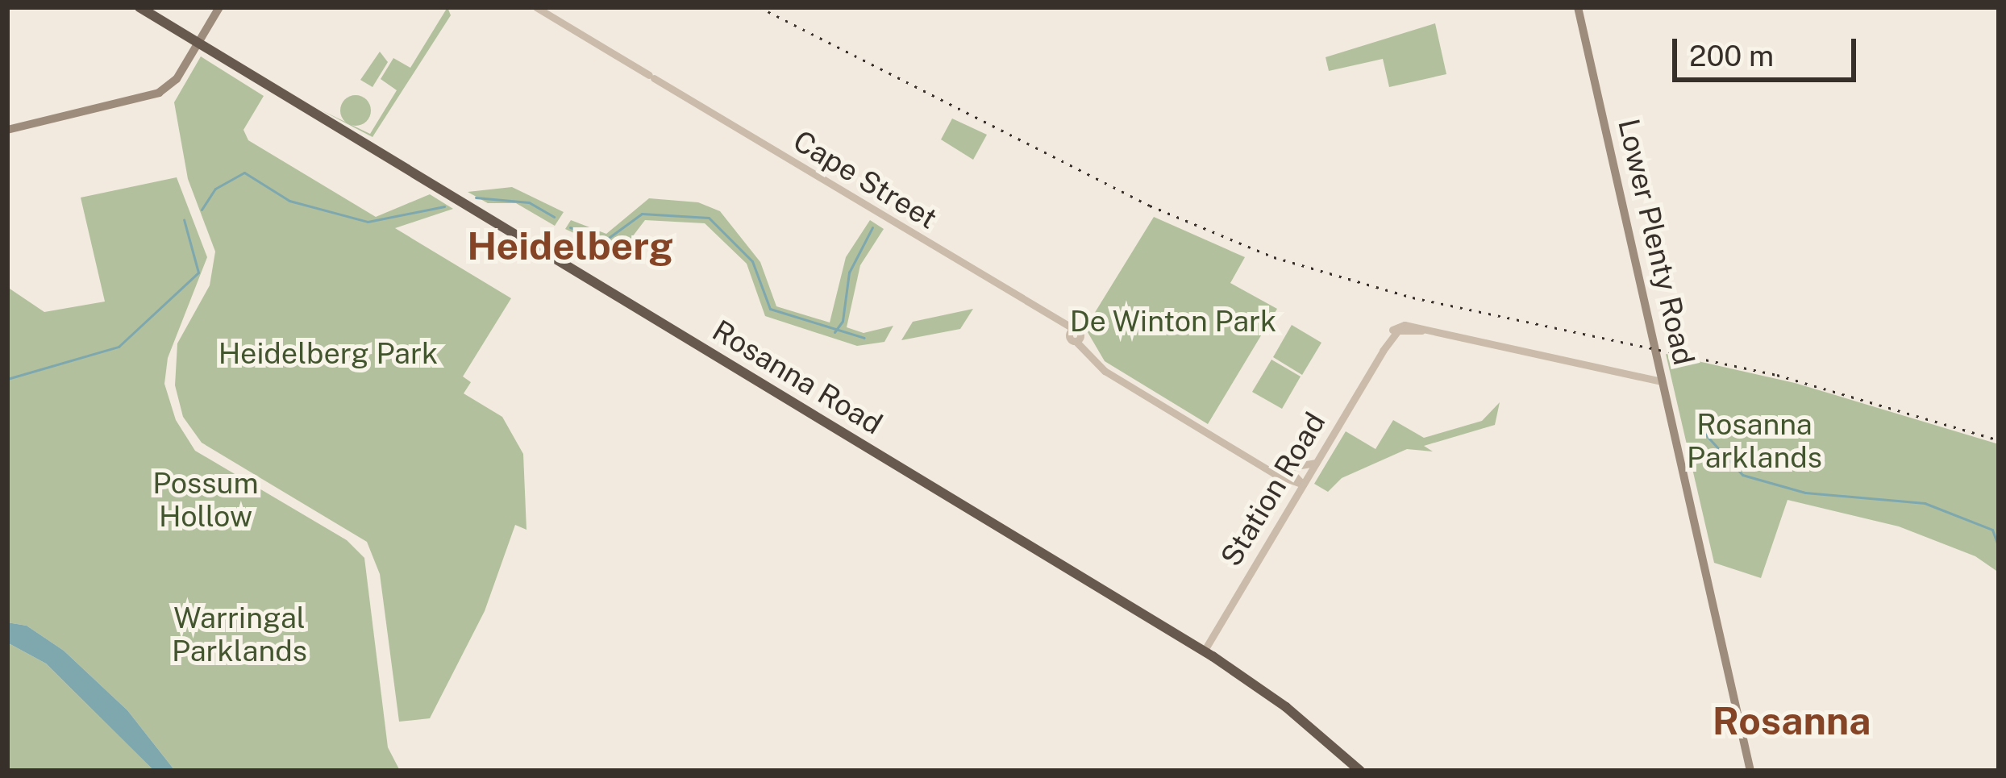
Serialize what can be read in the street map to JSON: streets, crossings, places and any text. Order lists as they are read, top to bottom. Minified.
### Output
{"streets":{"highway":["Rosanna Road"],"main road":["Lower Plenty Road"],"street":["Cape Street","Station Road"]},"crossings":[["Cape Street","Station Road"],["Lower Plenty Road","Station Road"],["Rosanna Road","Station Road"]],"districts":["Heidelberg","Rosanna"],"parks":["De Winton Park","Heidelberg Park","Rosanna Parklands","Possum Hollow","Warringal Parklands"],"scale_bar":"200 m"}
